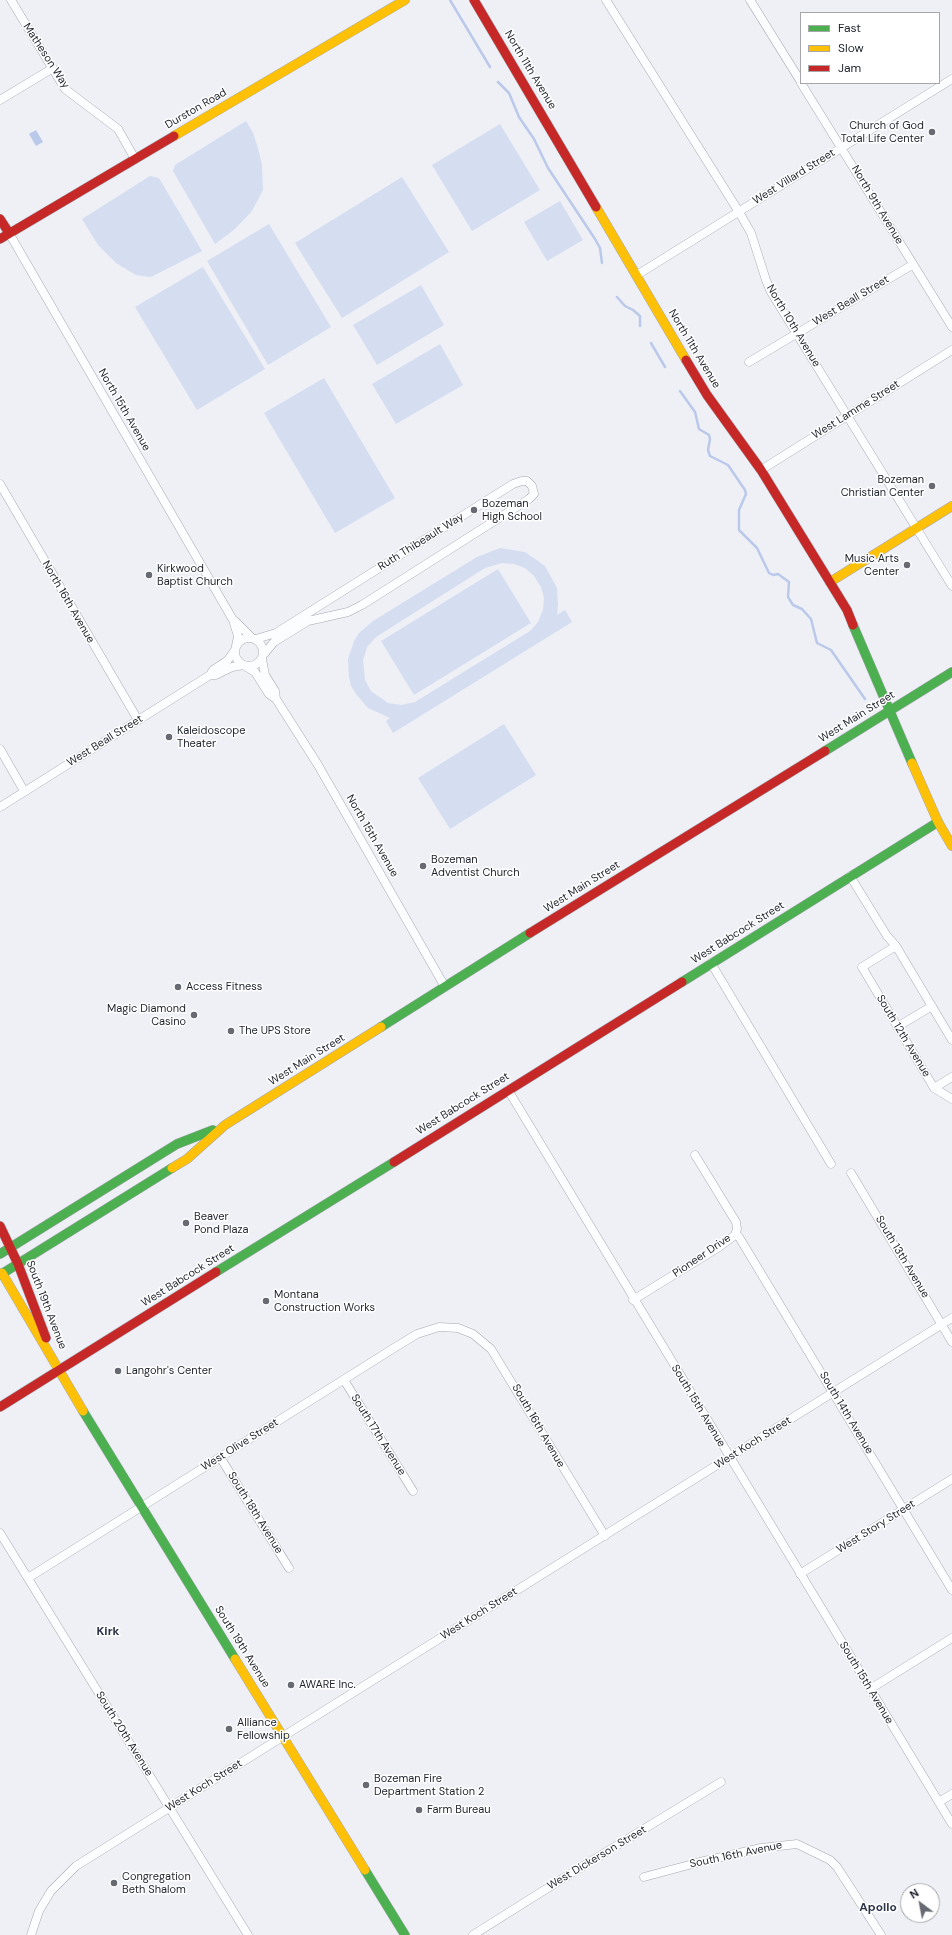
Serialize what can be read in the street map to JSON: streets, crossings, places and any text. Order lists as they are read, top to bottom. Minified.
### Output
{"streets":{"main road":["North 11th Avenue","Durston Road","North 15th Avenue","West Main Street","West Babcock Street","South 19th Avenue"],"street":["Matheson Way","West Villard Street","North 9th Avenue","West Beall Street","North 10th Avenue","West Lamme Street","Ruth Thibeault Way","North 16th Avenue","South 12th Avenue","Pioneer Drive","South 13th Avenue","South 15th Avenue","South 14th Avenue","South 16th Avenue","South 17th Avenue","West Koch Street","West Olive Street","South 18th Avenue","West Story Street","South 20th Avenue","West Dickerson Street"]},"crossings":[["Matheson Way","Durston Road"],["North 11th Avenue","West Villard Street"],["North 11th Avenue","West Lamme Street"],["North 11th Avenue","West Main Street"],["North 11th Avenue","West Babcock Street"],["Durston Road","North 15th Avenue"],["West Villard Street","North 9th Avenue"],["West Villard Street","North 10th Avenue"],["North 9th Avenue","West Beall Street"],["West Beall Street","North 10th Avenue"],["West Beall Street","North 15th Avenue"],["West Beall Street","Ruth Thibeault Way"],["West Beall Street","North 16th Avenue"],["North 10th Avenue","West Lamme Street"],["North 15th Avenue","Ruth Thibeault Way"],["North 15th Avenue","West Main Street"],["West Main Street","South 19th Avenue"],["West Babcock Street","South 19th Avenue"],["West Babcock Street","South 15th Avenue"],["Pioneer Drive","South 15th Avenue"],["South 13th Avenue","West Koch Street"],["South 19th Avenue","West Koch Street"],["South 19th Avenue","West Olive Street"],["South 15th Avenue","West Koch Street"],["South 15th Avenue","West Story Street"],["South 14th Avenue","West Koch Street"],["South 14th Avenue","West Story Street"],["South 16th Avenue","West Koch Street"],["South 16th Avenue","West Olive Street"],["South 17th Avenue","West Olive Street"],["West Koch Street","South 20th Avenue"],["West Olive Street","South 18th Avenue"],["West Olive Street","South 20th Avenue"]],"districts":["Kirk","Apollo"],"places":["Church of God Total Life Center","Bozeman Christian Center","Bozeman High School","Music Arts Center","Kirkwood Baptist Church","Kaleidoscope Theater","Bozeman Adventist Church","Access Fitness","Magic Diamond Casino","The UPS Store","Beaver Pond Plaza","Montana Construction Works","Langohr's Center","AWARE Inc.","Alliance Fellowship","Bozeman Fire Department Station 2","Farm Bureau","Congregation Beth Shalom"],"legend":["Fast","Slow","Jam"],"north":"top left"}
